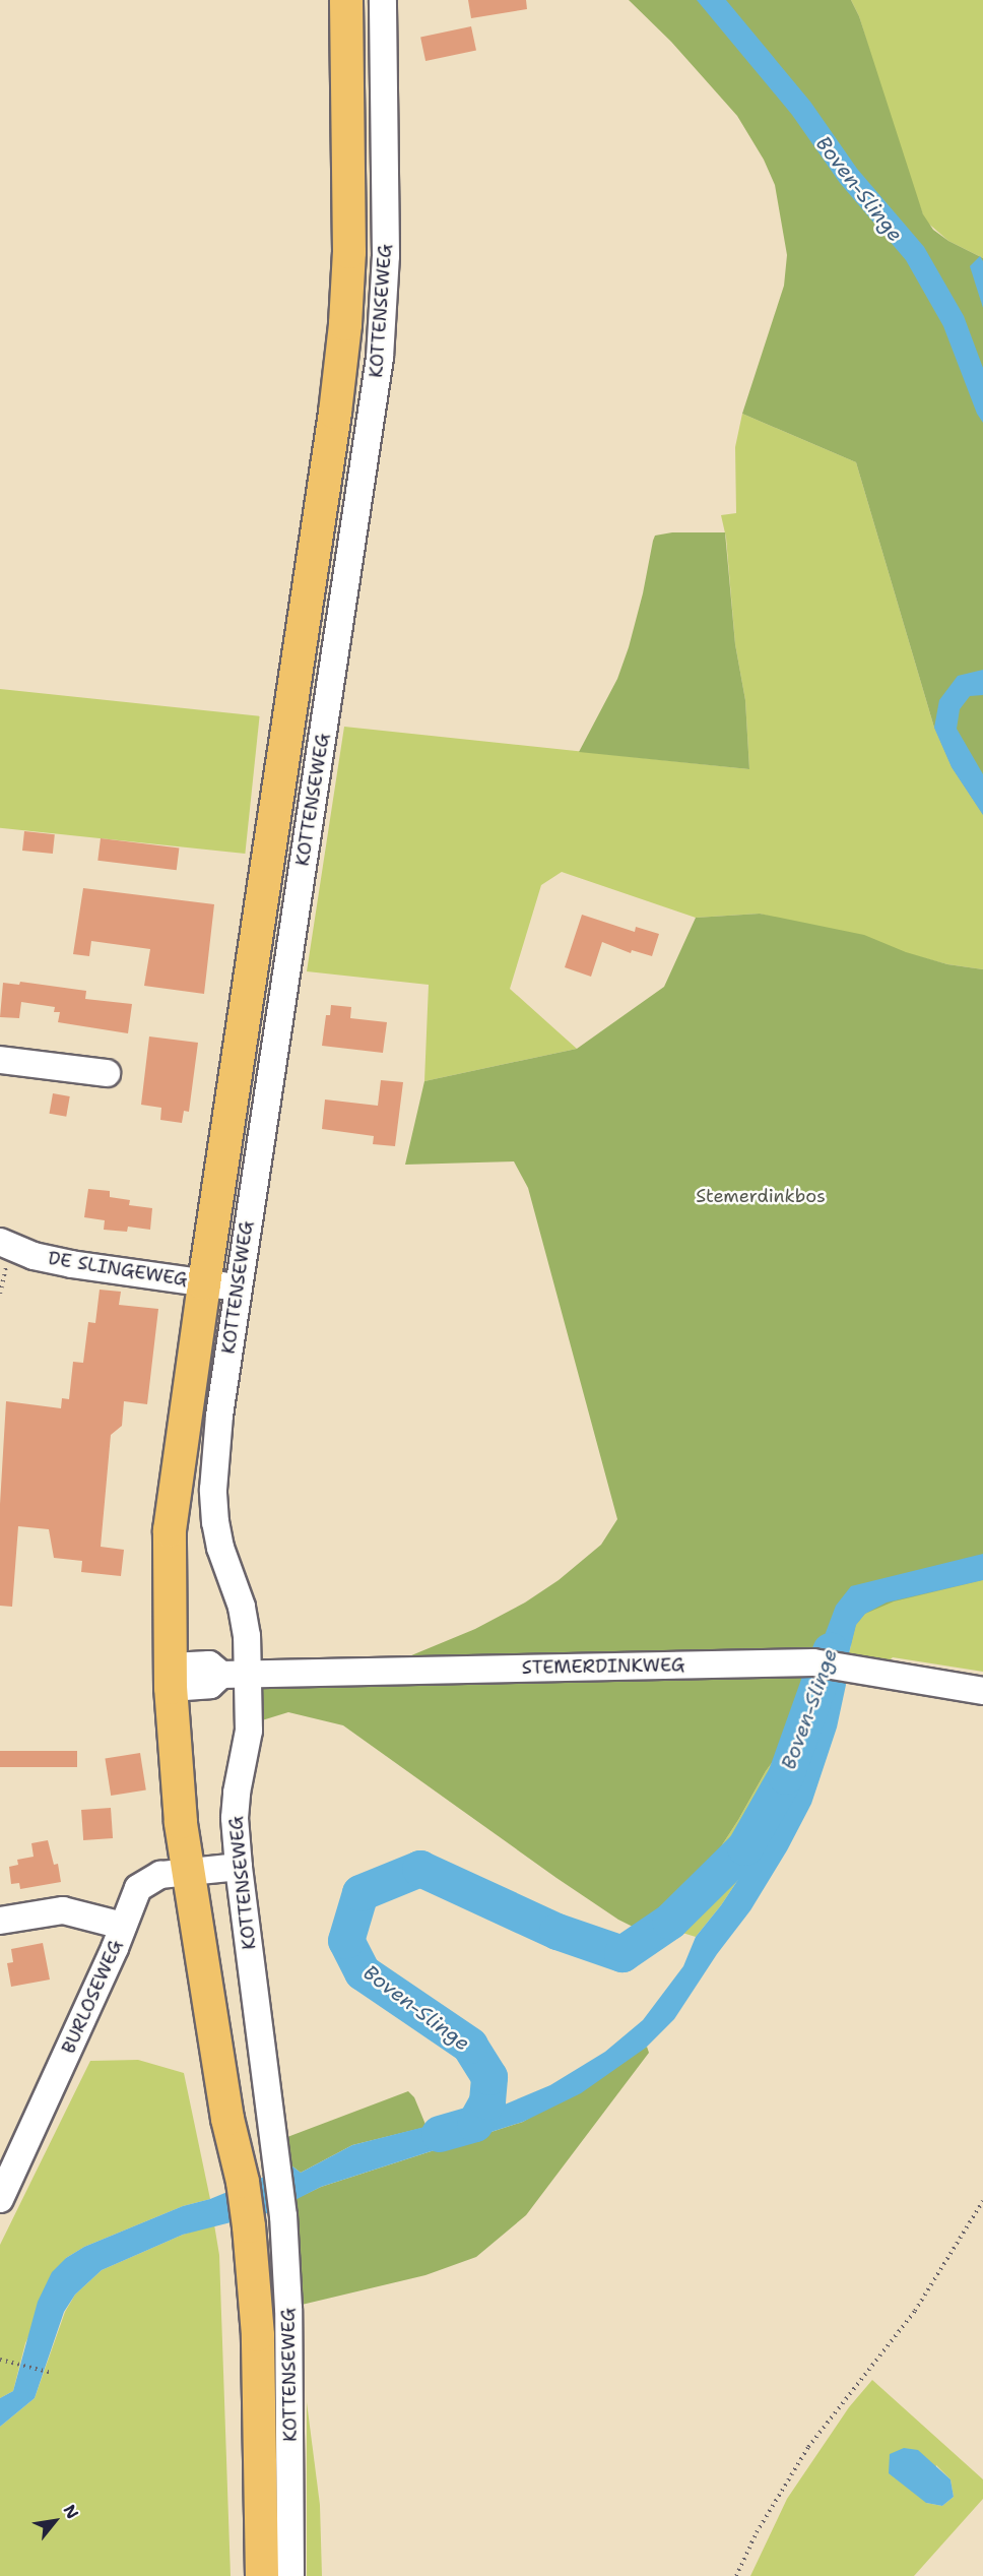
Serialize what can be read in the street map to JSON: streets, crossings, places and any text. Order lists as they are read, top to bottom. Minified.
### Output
{"streets":{"main road":["KOTTENSEWEG"],"street":["DE SLINGEWEG","STEMERDINKWEG","BURLOSEWEG"]},"crossings":[["KOTTENSEWEG","DE SLINGEWEG"],["KOTTENSEWEG","STEMERDINKWEG"],["KOTTENSEWEG","BURLOSEWEG"]],"water":["Boven-Slinge"],"parks":["Stemerdinkbos"],"north":"top right"}
